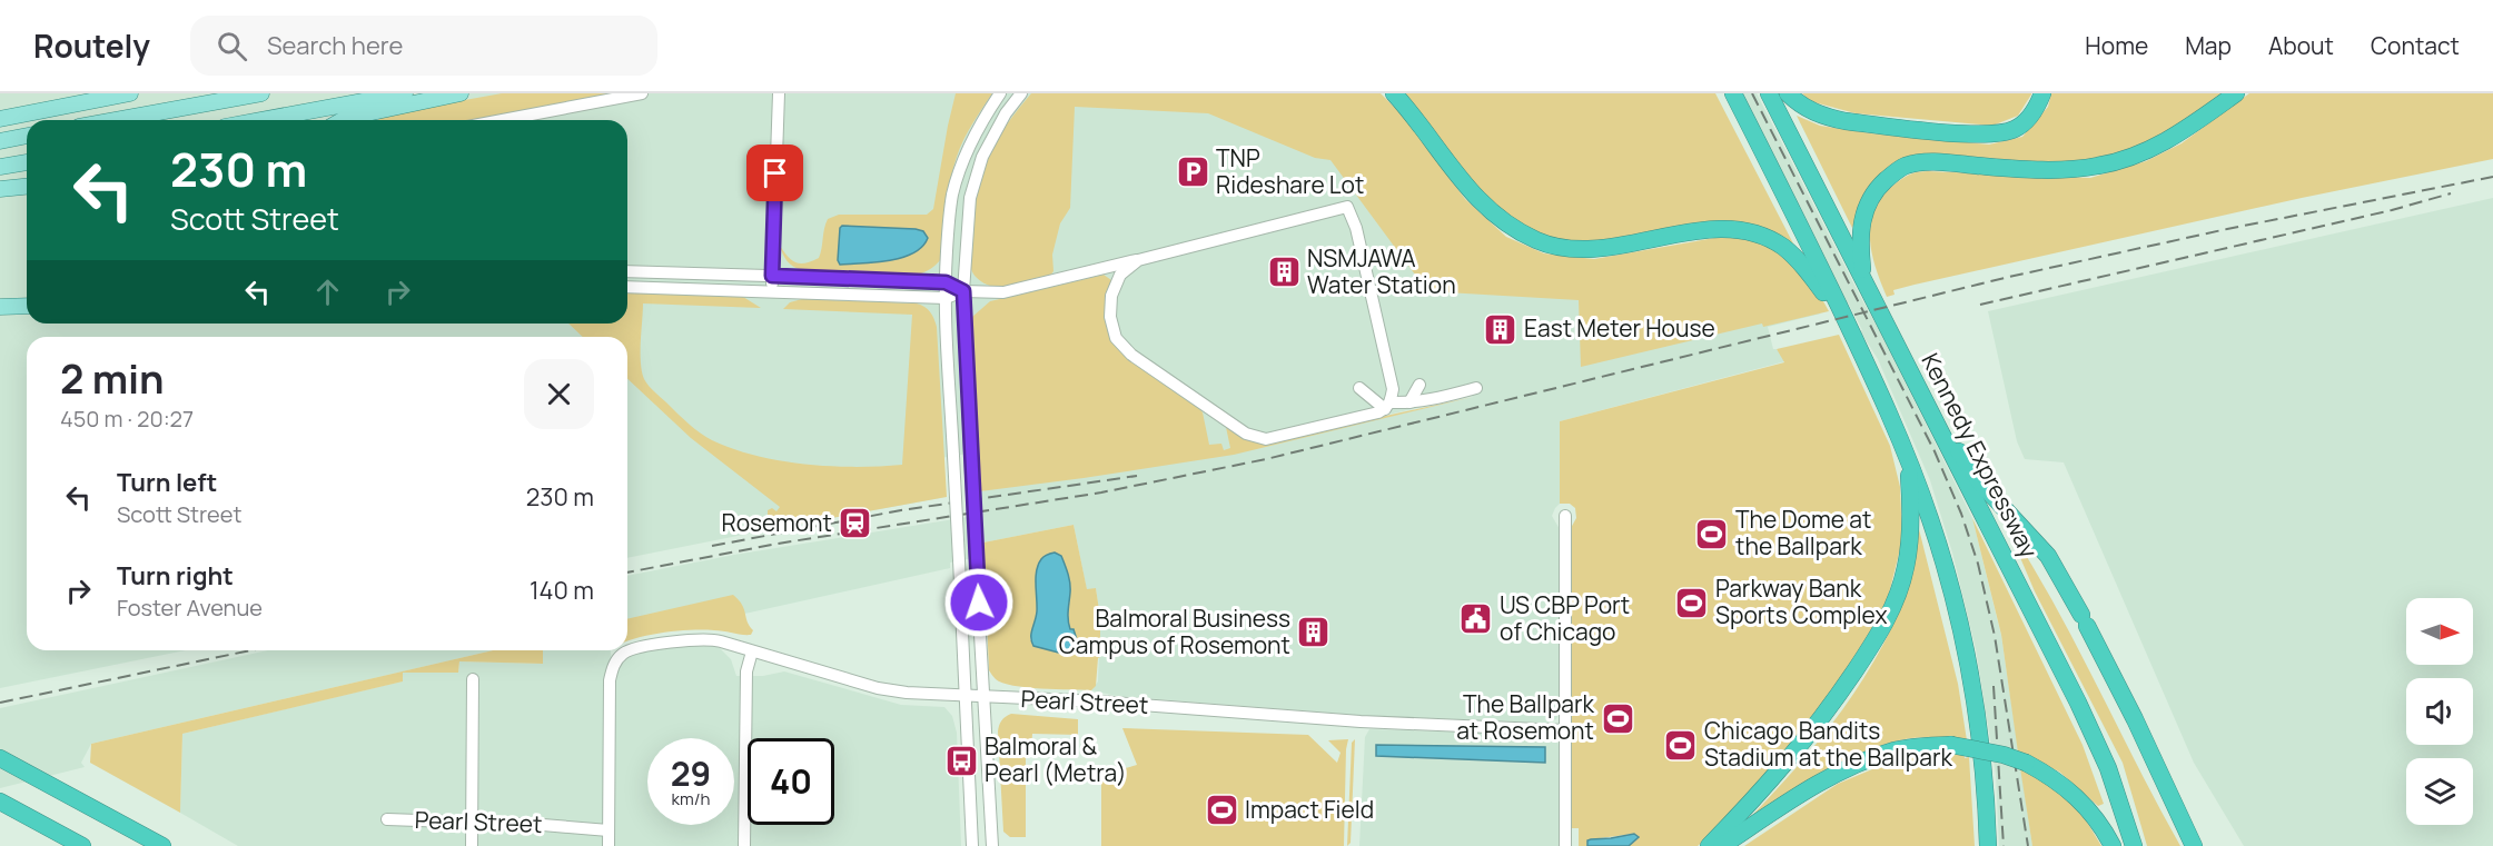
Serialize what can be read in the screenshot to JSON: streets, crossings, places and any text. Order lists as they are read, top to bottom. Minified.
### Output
{"streets":{"highway":["Kennedy Expressway"],"street":["Pearl Street"]},"places":{"parking":["TNP Rideshare Lot"],"building":["NSMJAWA Water Station","East Meter House","Balmoral Business Campus of Rosemont"],"station":["Rosemont"],"sports":["The Dome at the Ballpark","Parkway Bank Sports Complex","The Ballpark at Rosemont","Chicago Bandits Stadium at the Ballpark","Impact Field"],"public building":["US CBP Port of Chicago"],"bus stop":["Balmoral & Pearl (Metra)"]},"north":"right","page":{"header":"Routely","search":"Search here","nav":["Home","Map","About","Contact"],"turn":["230 m","Scott Street"],"heading":["2 min","450 m · 20:27"],"list":[{"name":"Turn left","note":"Scott Street","value":"230 m"},{"name":"Turn right","note":"Foster Avenue","value":"140 m"}],"speed":"29 km/h","limit":"40"}}
